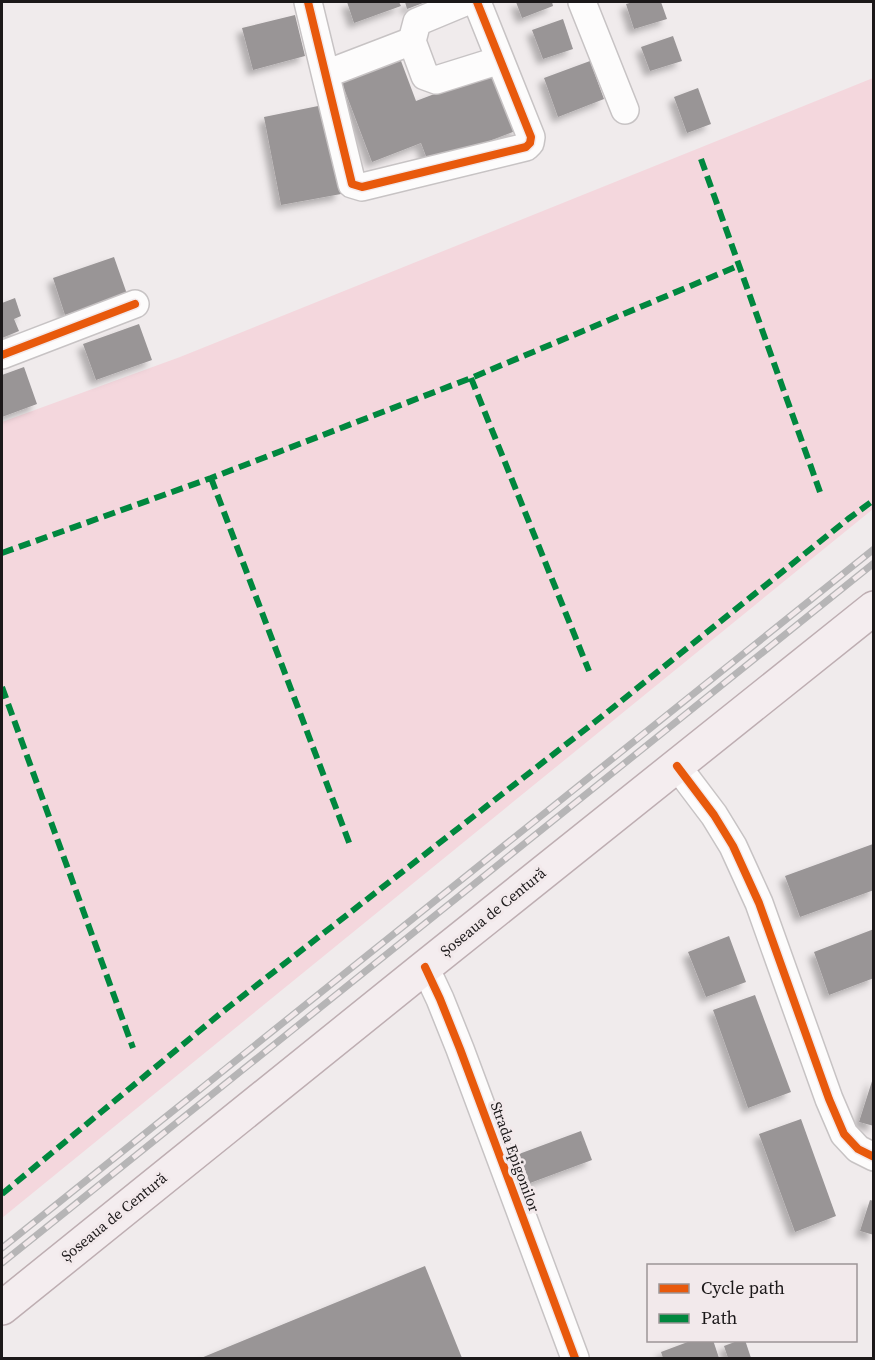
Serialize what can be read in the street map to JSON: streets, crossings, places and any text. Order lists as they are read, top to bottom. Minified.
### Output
{"streets":{"main road":["Șoseaua de Centură"],"street":["Strada Epigonilor"]},"crossings":[["Șoseaua de Centură","Strada Epigonilor"]],"legend":["Cycle path","Path"]}
